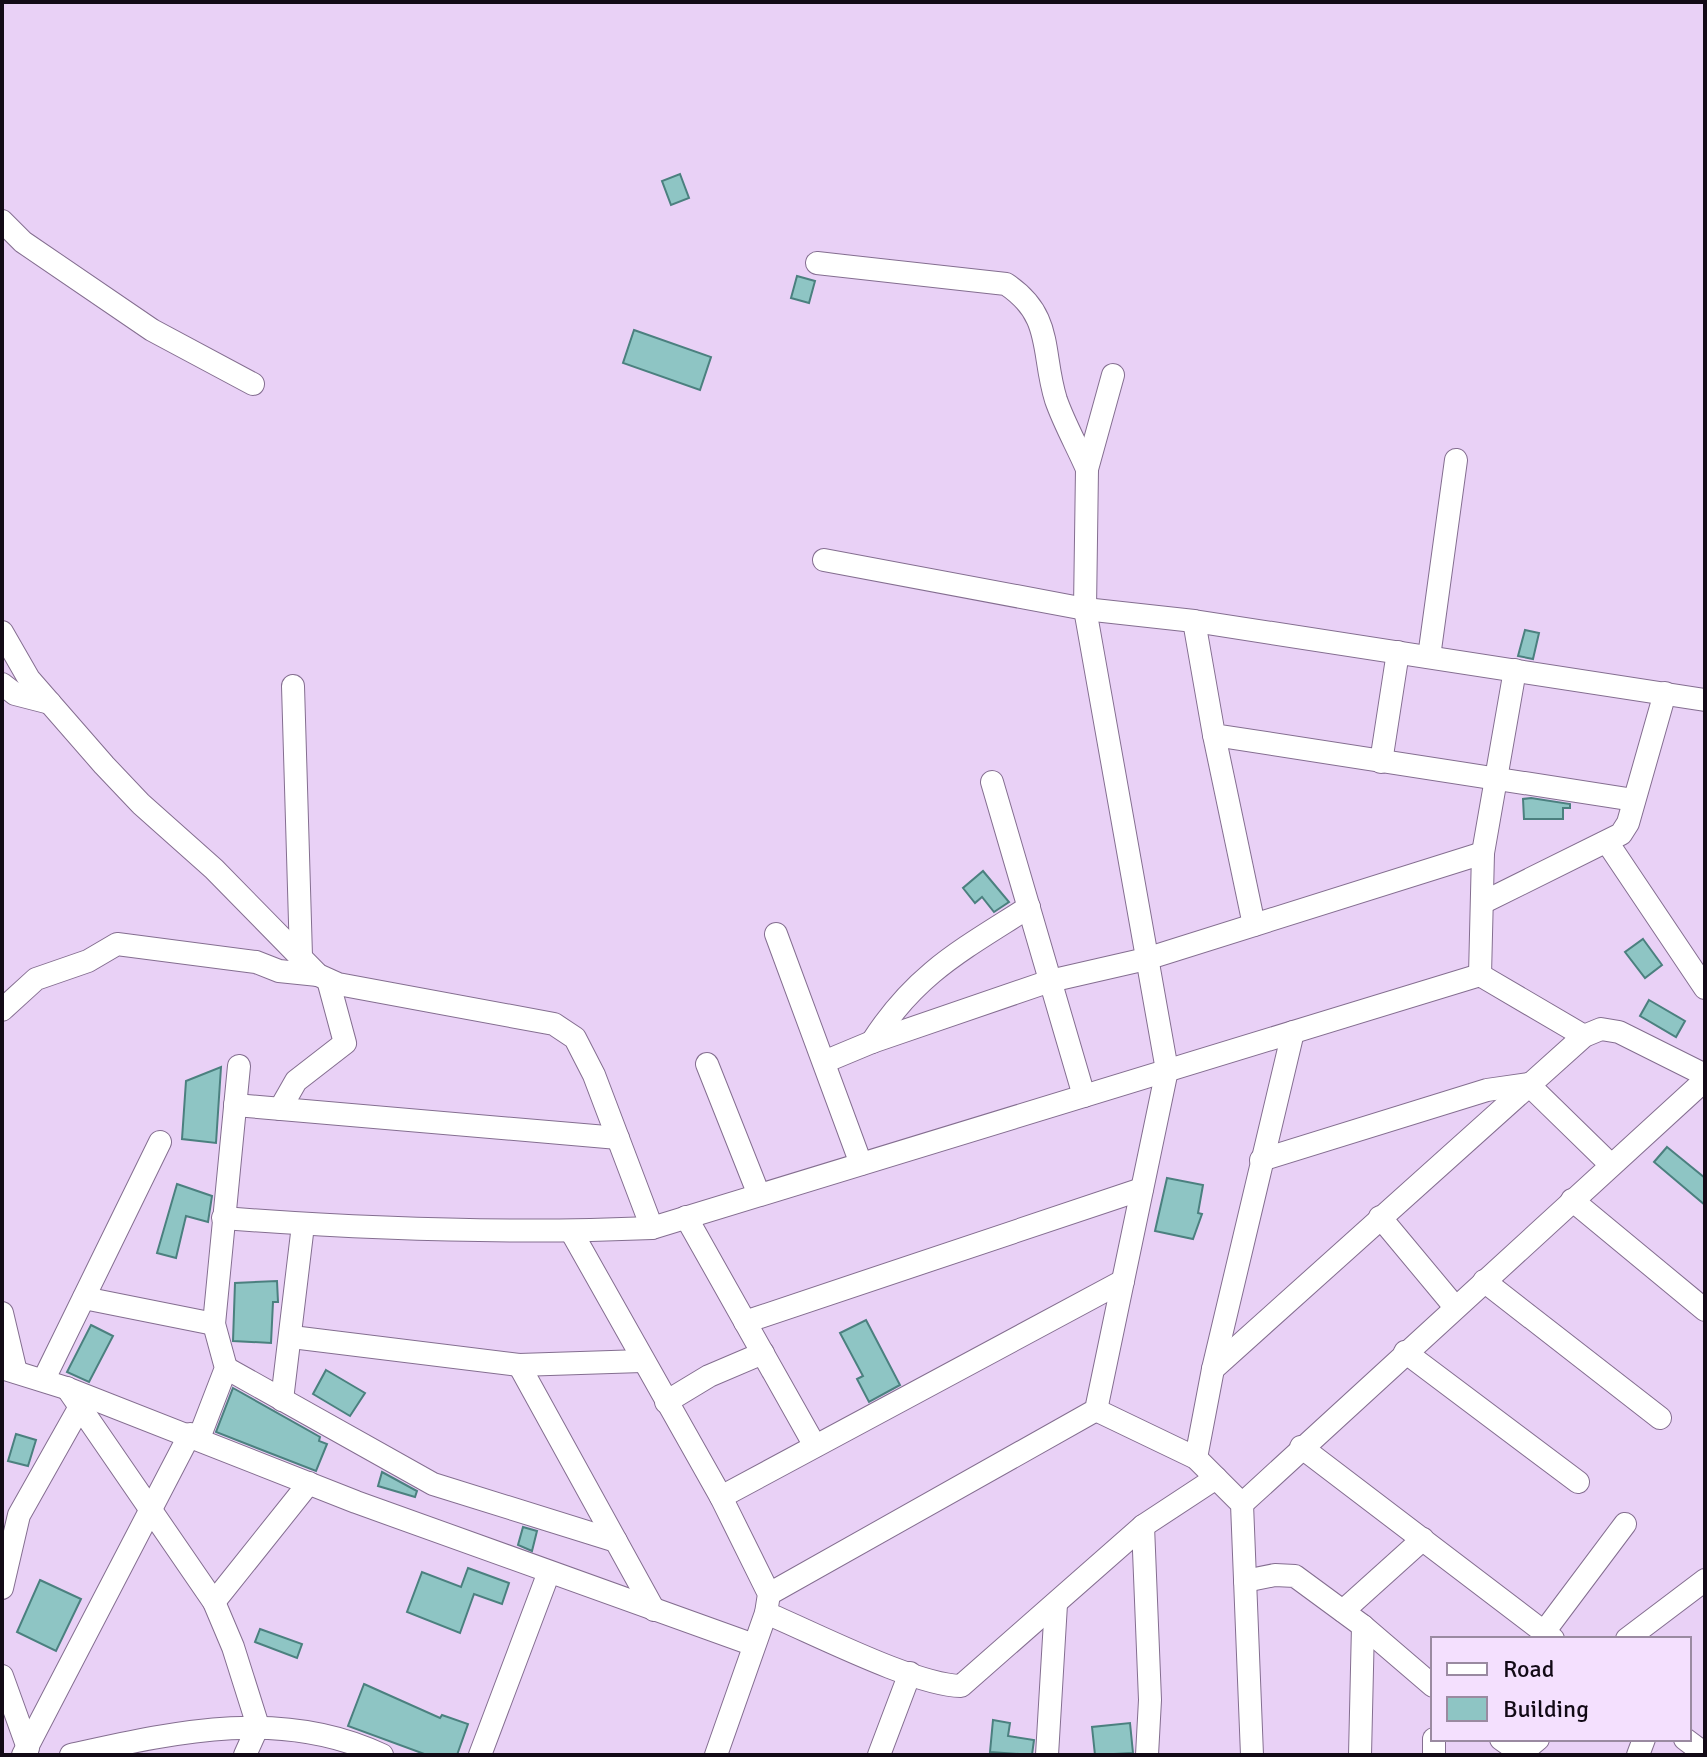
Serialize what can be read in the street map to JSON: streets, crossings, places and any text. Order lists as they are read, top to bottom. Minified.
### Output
{"legend":["Road","Building"]}
